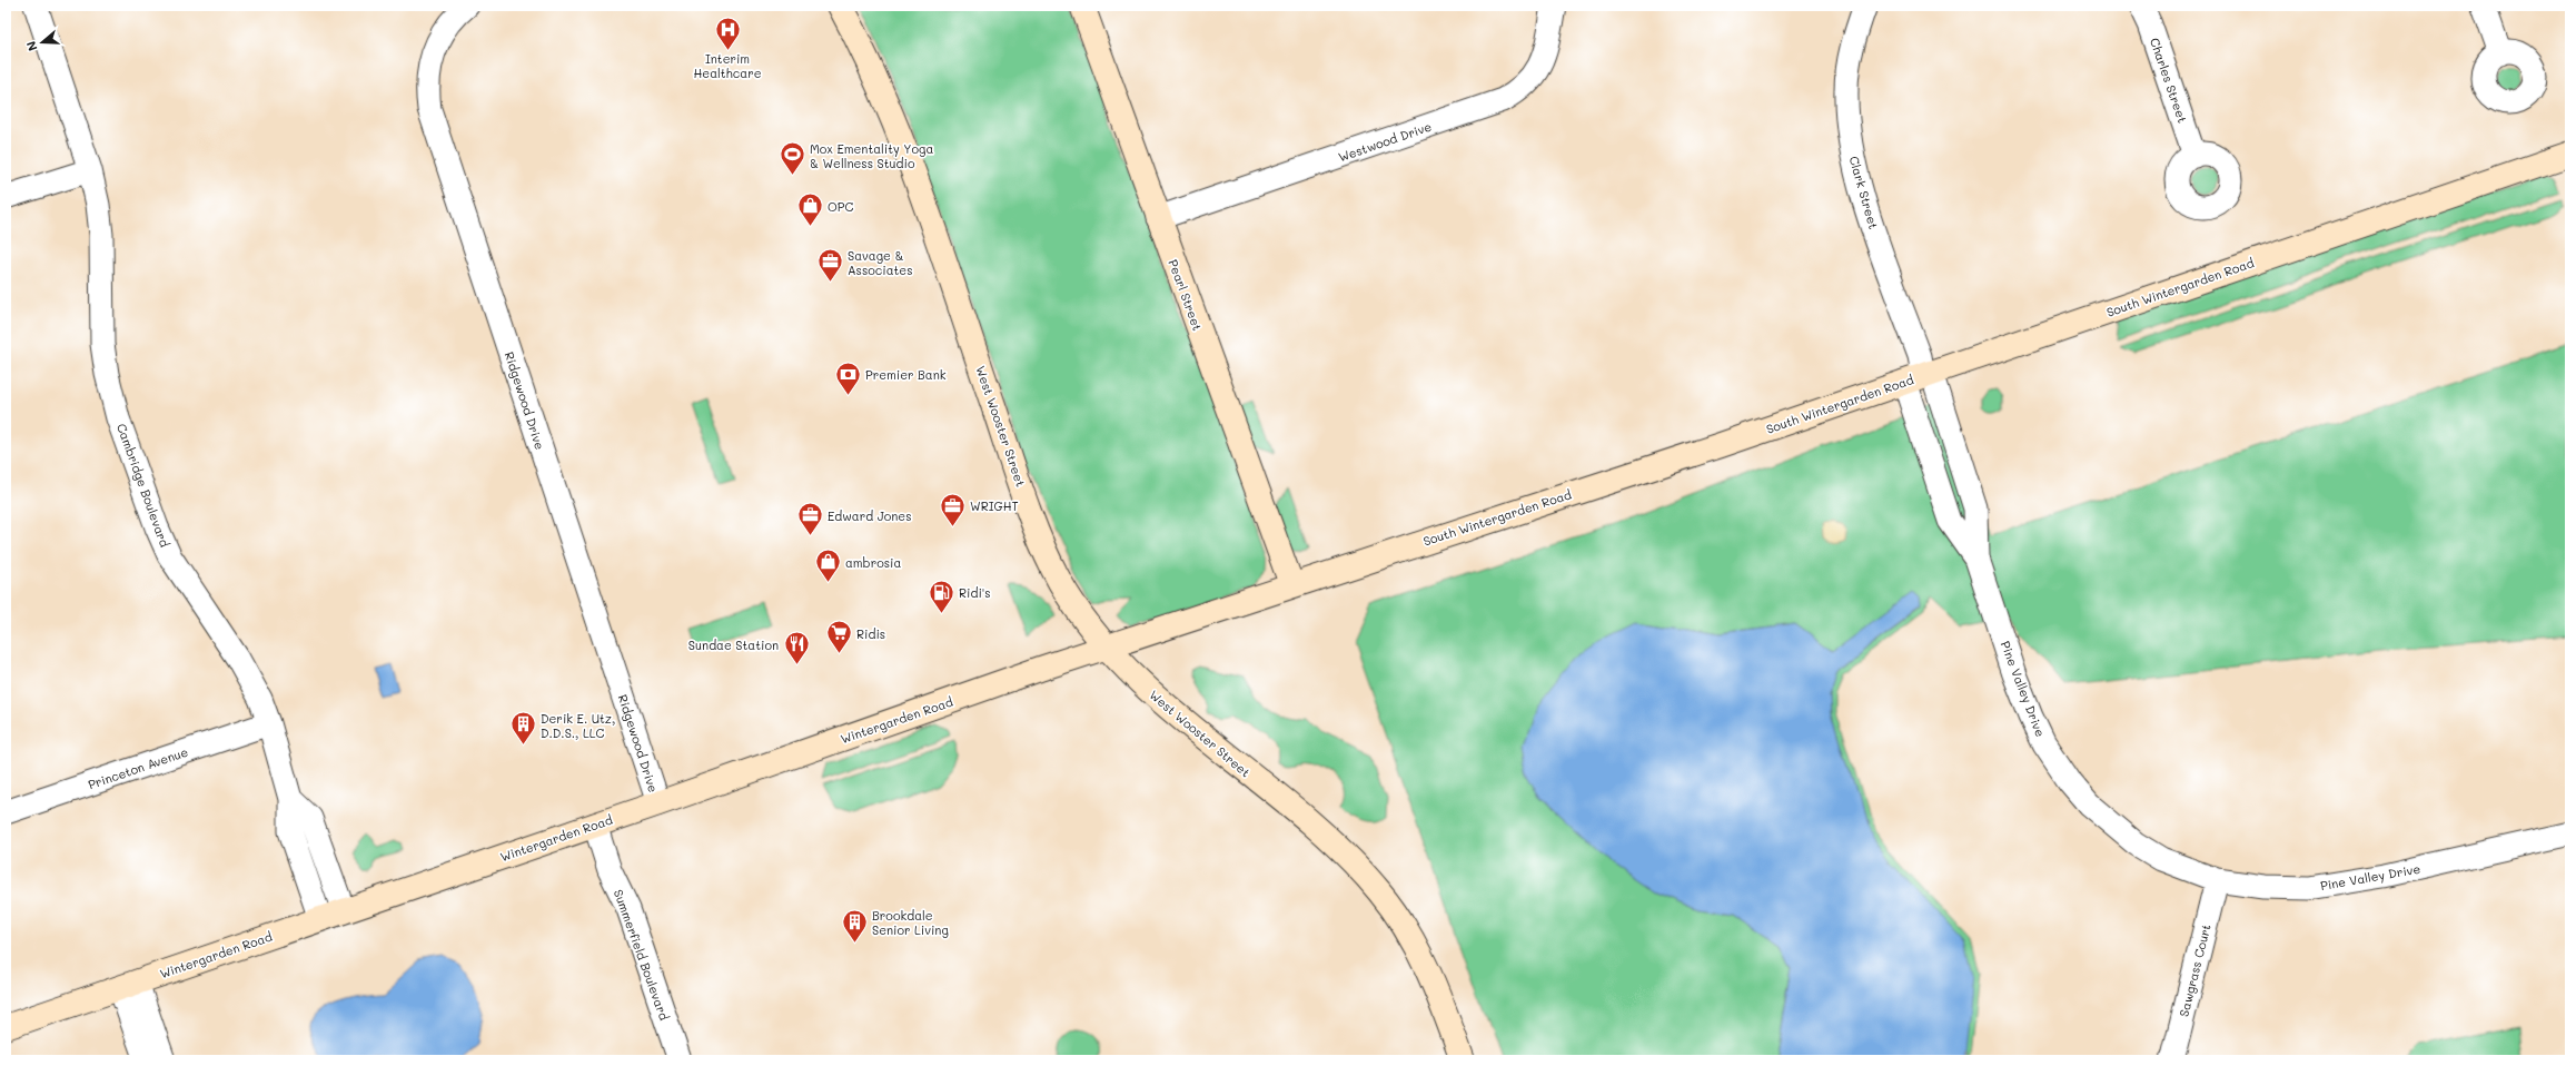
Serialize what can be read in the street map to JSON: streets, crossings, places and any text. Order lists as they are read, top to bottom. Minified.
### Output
{"streets":{"street":["Charles Street","Westwood Drive","Clark Street","South Wintergarden Road","Pearl Street","Ridgewood Drive","West Wooster Street","Cambridge Boulevard","Pine Valley Drive","Wintergarden Road","Princeton Avenue","Summerfield Boulevard","Sawgrass Court"]},"crossings":[["Westwood Drive","Pearl Street"],["Clark Street","South Wintergarden Road"],["Clark Street","Pine Valley Drive"],["South Wintergarden Road","Pearl Street"],["South Wintergarden Road","West Wooster Street"],["South Wintergarden Road","Pine Valley Drive"],["South Wintergarden Road","Wintergarden Road"],["Ridgewood Drive","Wintergarden Road"],["West Wooster Street","Wintergarden Road"],["Cambridge Boulevard","Wintergarden Road"],["Cambridge Boulevard","Princeton Avenue"],["Pine Valley Drive","Sawgrass Court"],["Wintergarden Road","Summerfield Boulevard"]],"places":{"hospital":["Interim Healthcare"],"sports":["Mox Ementality Yoga & Wellness Studio"],"shop":["OPC","ambrosia"],"office":["Savage & Associates","WRIGHT","Edward Jones"],"bank":["Premier Bank"],"fuel station":["Ridi's"],"supermarket":["Ridis"],"restaurant":["Sundae Station"],"building":["Derik E. Utz, D.D.S., LLC","Brookdale Senior Living"]},"north":"left"}
